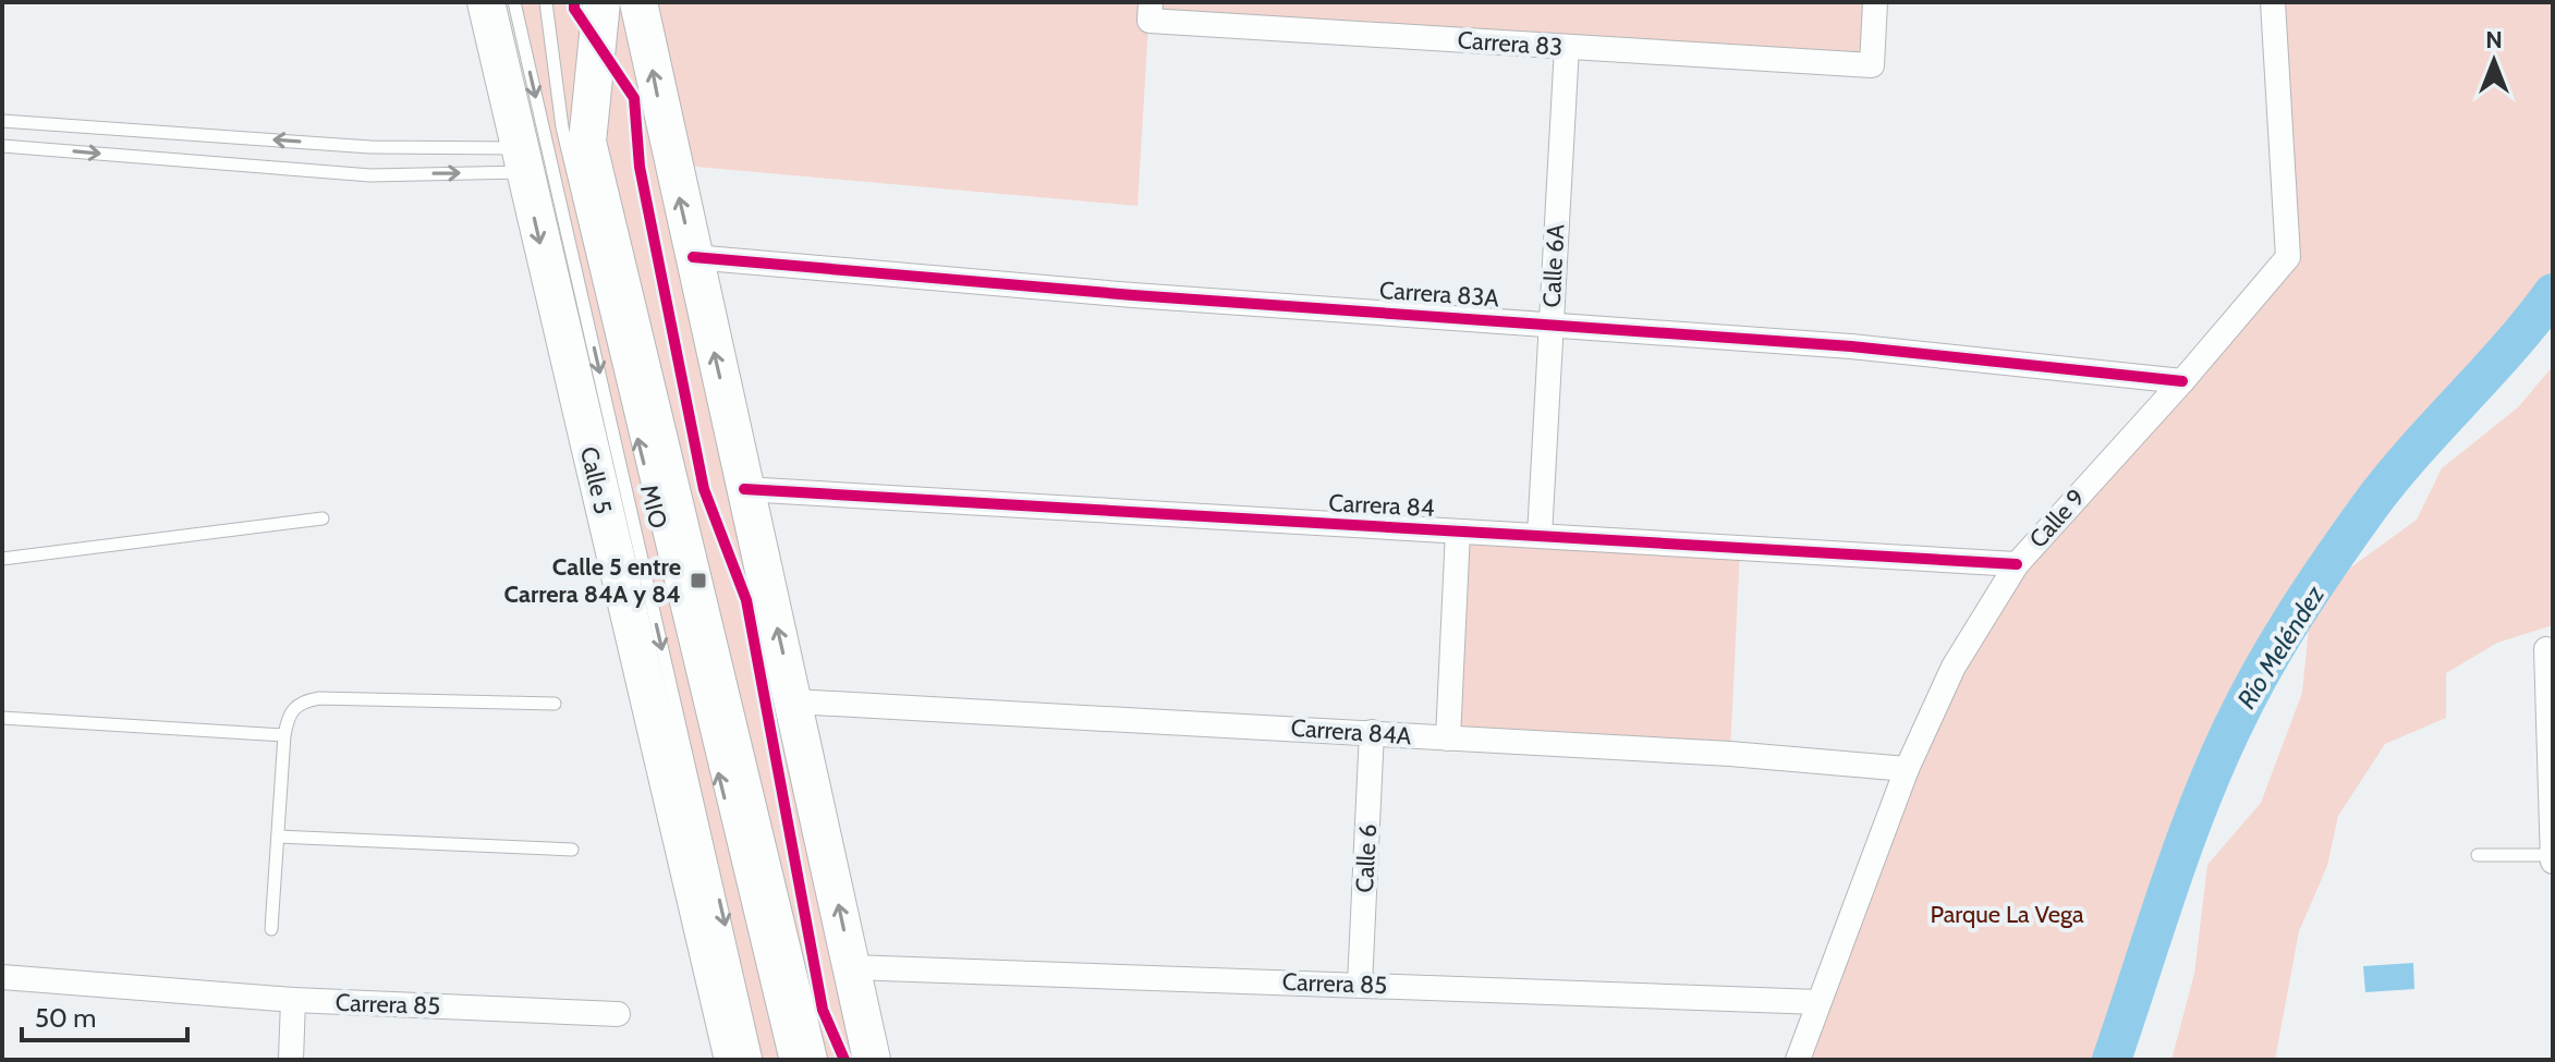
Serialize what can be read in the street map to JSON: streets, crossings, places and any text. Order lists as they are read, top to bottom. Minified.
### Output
{"streets":{"main road":["Calle 5"],"street":["Carrera 83","Calle 6A","Carrera 83A","Carrera 84","Calle 9","Carrera 84A","Calle 6","Carrera 85"],"lane":["MIO"]},"crossings":[["Carrera 83","Calle 6A"],["Calle 6A","Carrera 83A"],["Calle 6A","Carrera 84"],["Carrera 83A","Calle 9"],["Calle 5","MIO"],["Carrera 84","Calle 9"],["Calle 9","Carrera 84A"],["Calle 9","Carrera 85"],["Carrera 84A","Calle 6"],["Calle 6","Carrera 85"]],"water":["Río Meléndez"],"parks":["Parque La Vega"],"places":{"transit":["Calle 5 entre Carrera 84A y 84"]},"scale_bar":"50 m","north":"top"}
